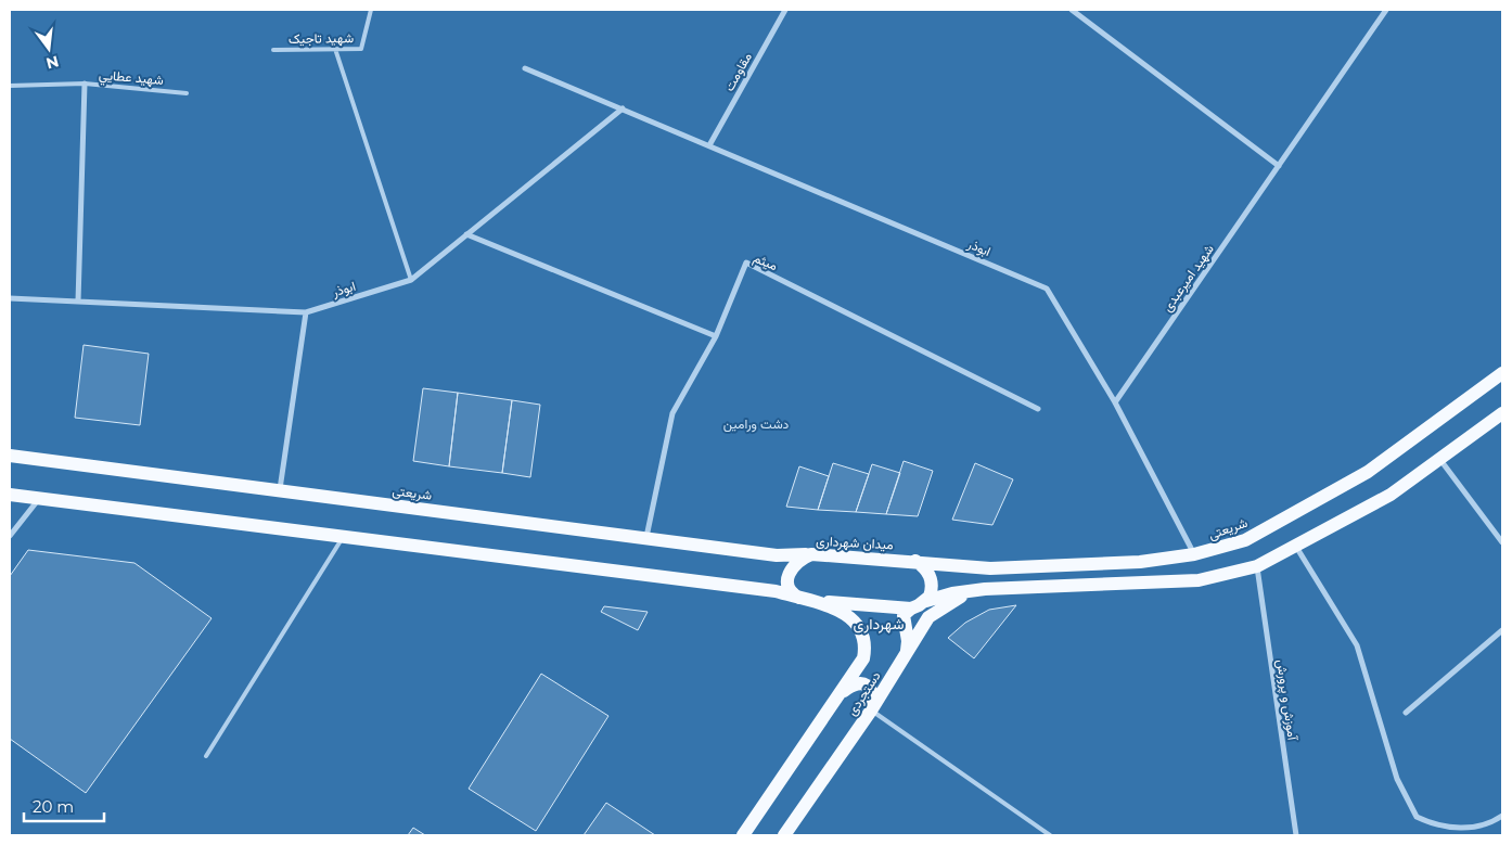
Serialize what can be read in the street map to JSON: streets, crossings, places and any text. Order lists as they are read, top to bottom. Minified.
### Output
{"streets":{"main road":["شریعتی","میدان شهرداری","دستجردی"],"street":["مقاومت","ابوذر","میثم","شهید امیرعبدی","آموزش و پرورش"],"lane":["شهید تاجیک","شهيد عطايي"]},"crossings":[["مقاومت","ابوذر"],["ابوذر","شهید امیرعبدی"],["ابوذر","شریعتی"],["میثم","شریعتی"],["شریعتی","میدان شهرداری"],["میدان شهرداری","دستجردی"]],"districts":["شهرداری"],"parks":["دشت ورامین"],"scale_bar":"20 m","north":"bottom"}
